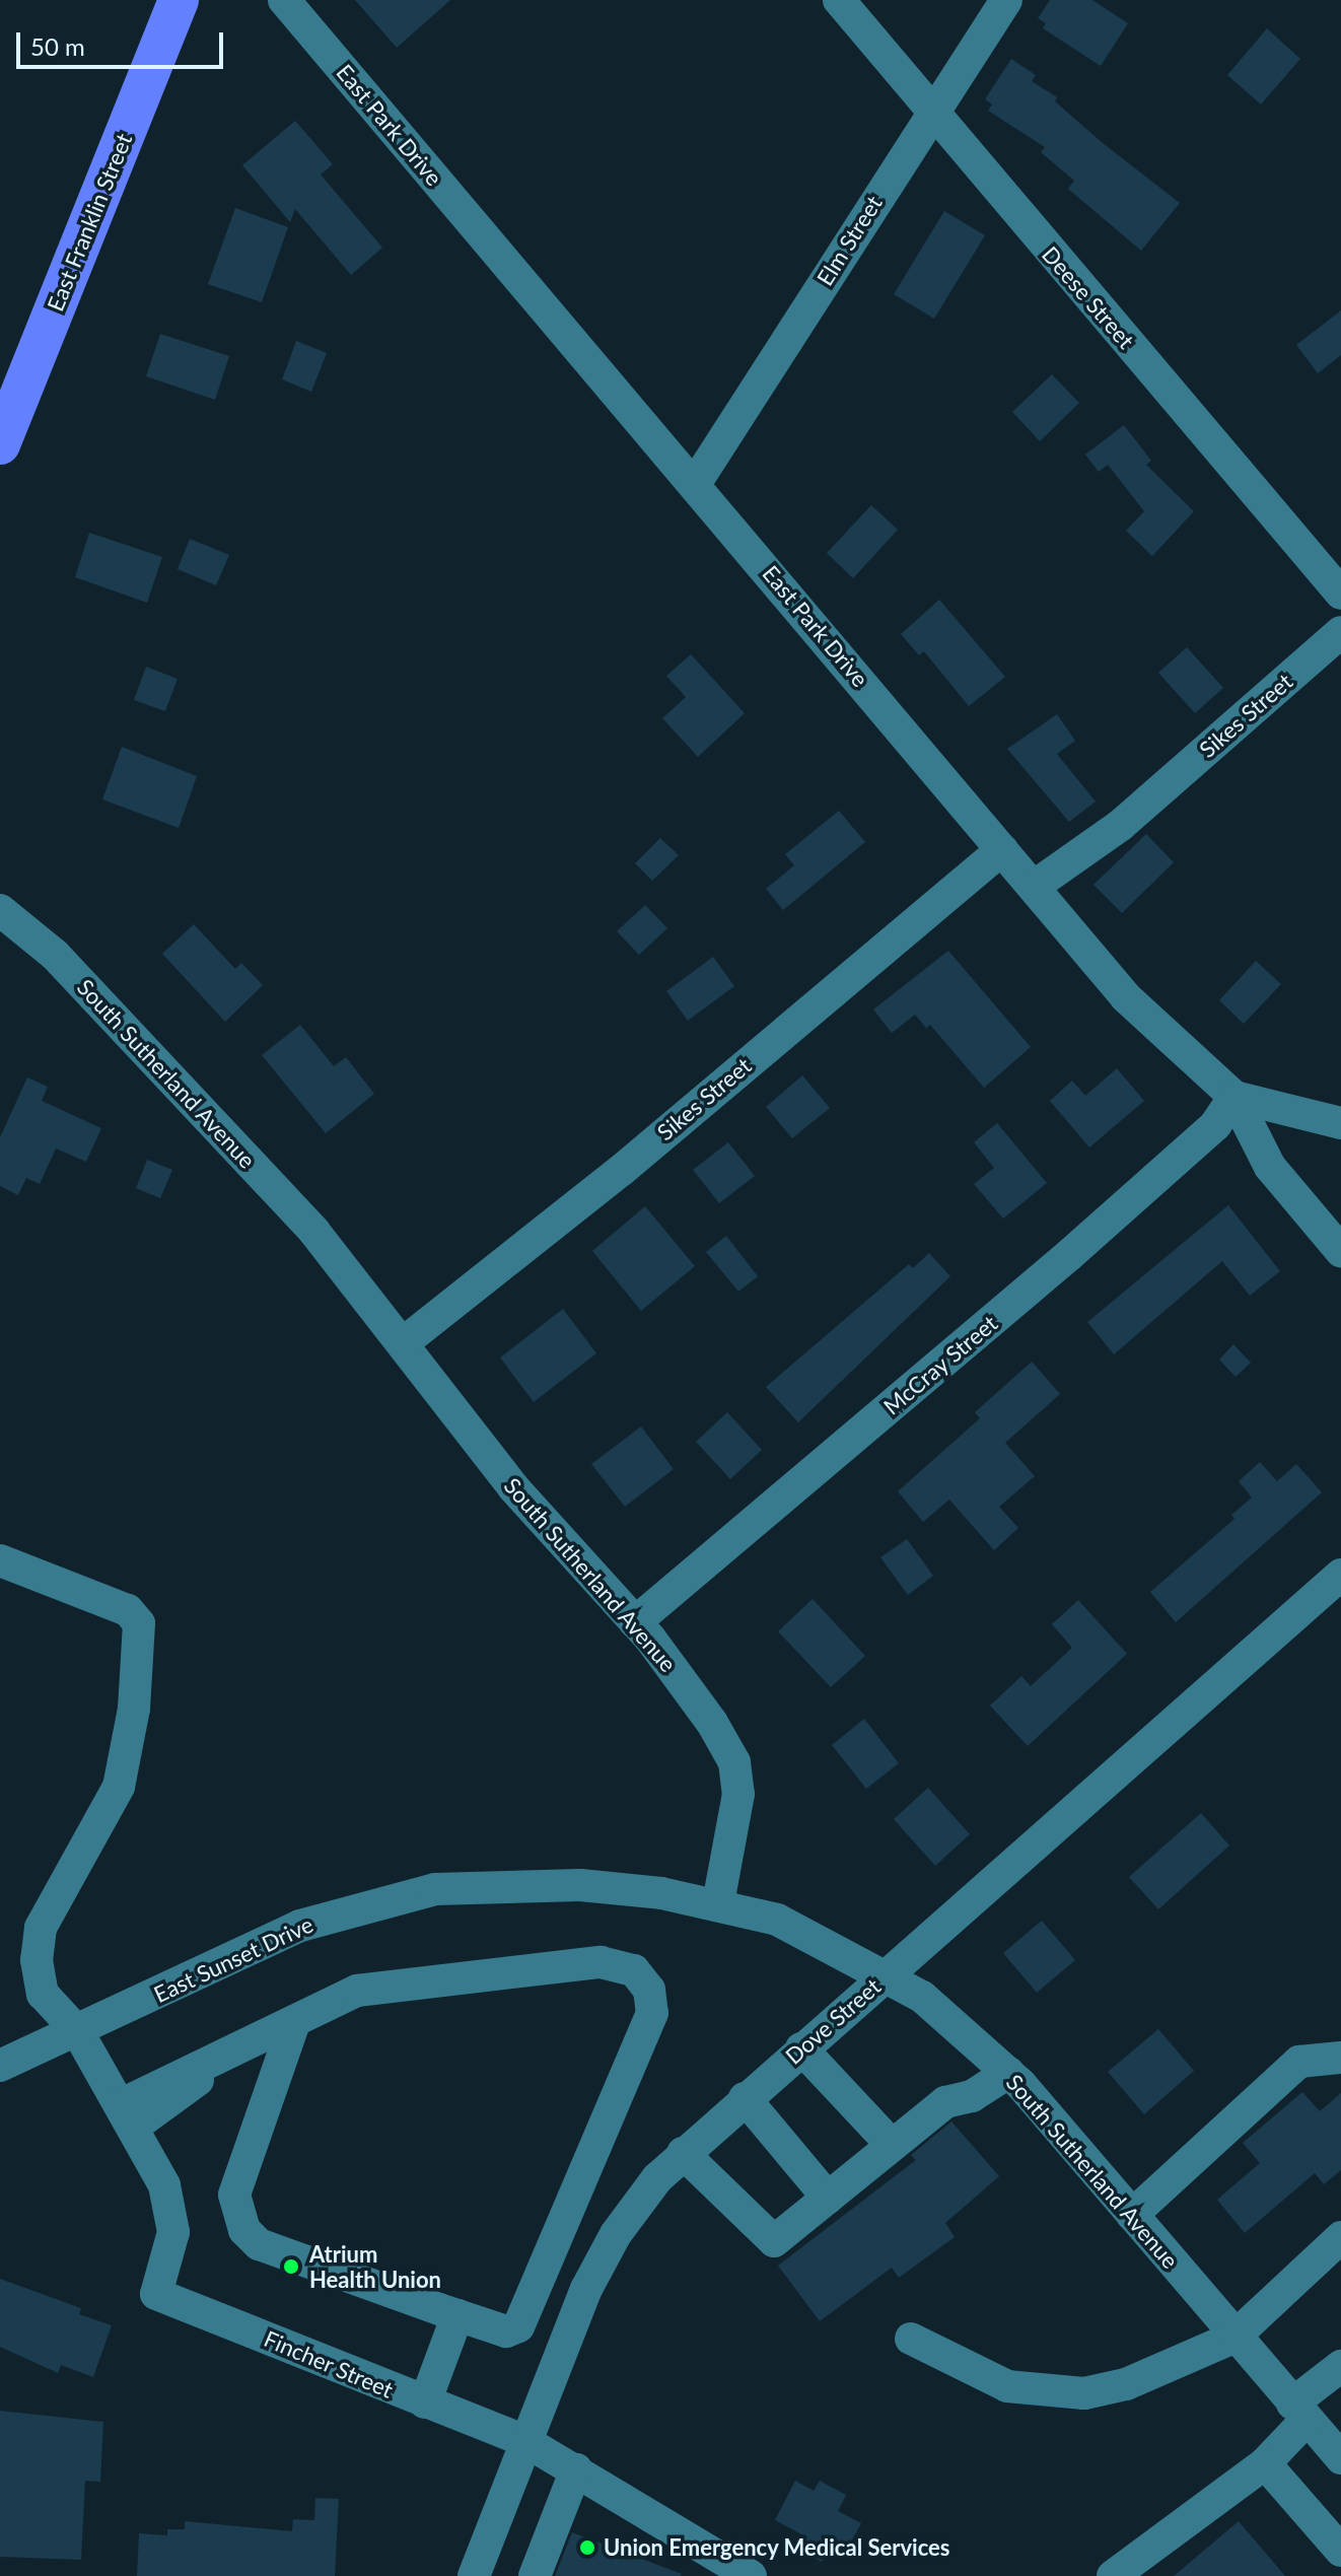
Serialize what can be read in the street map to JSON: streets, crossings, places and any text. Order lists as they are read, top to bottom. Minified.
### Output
{"streets":{"main road":["East Franklin Street"],"street":["East Park Drive","Elm Street","Deese Street","Sikes Street","South Sutherland Avenue","McCray Street","East Sunset Drive","Dove Street","Fincher Street"]},"crossings":[["East Park Drive","Elm Street"],["East Park Drive","Sikes Street"],["East Park Drive","McCray Street"],["Elm Street","Deese Street"],["Sikes Street","South Sutherland Avenue"],["South Sutherland Avenue","McCray Street"],["South Sutherland Avenue","East Sunset Drive"],["South Sutherland Avenue","Dove Street"],["East Sunset Drive","Fincher Street"],["Dove Street","Fincher Street"]],"places":["Atrium Health Union","Union Emergency Medical Services"],"scale_bar":"50 m"}
